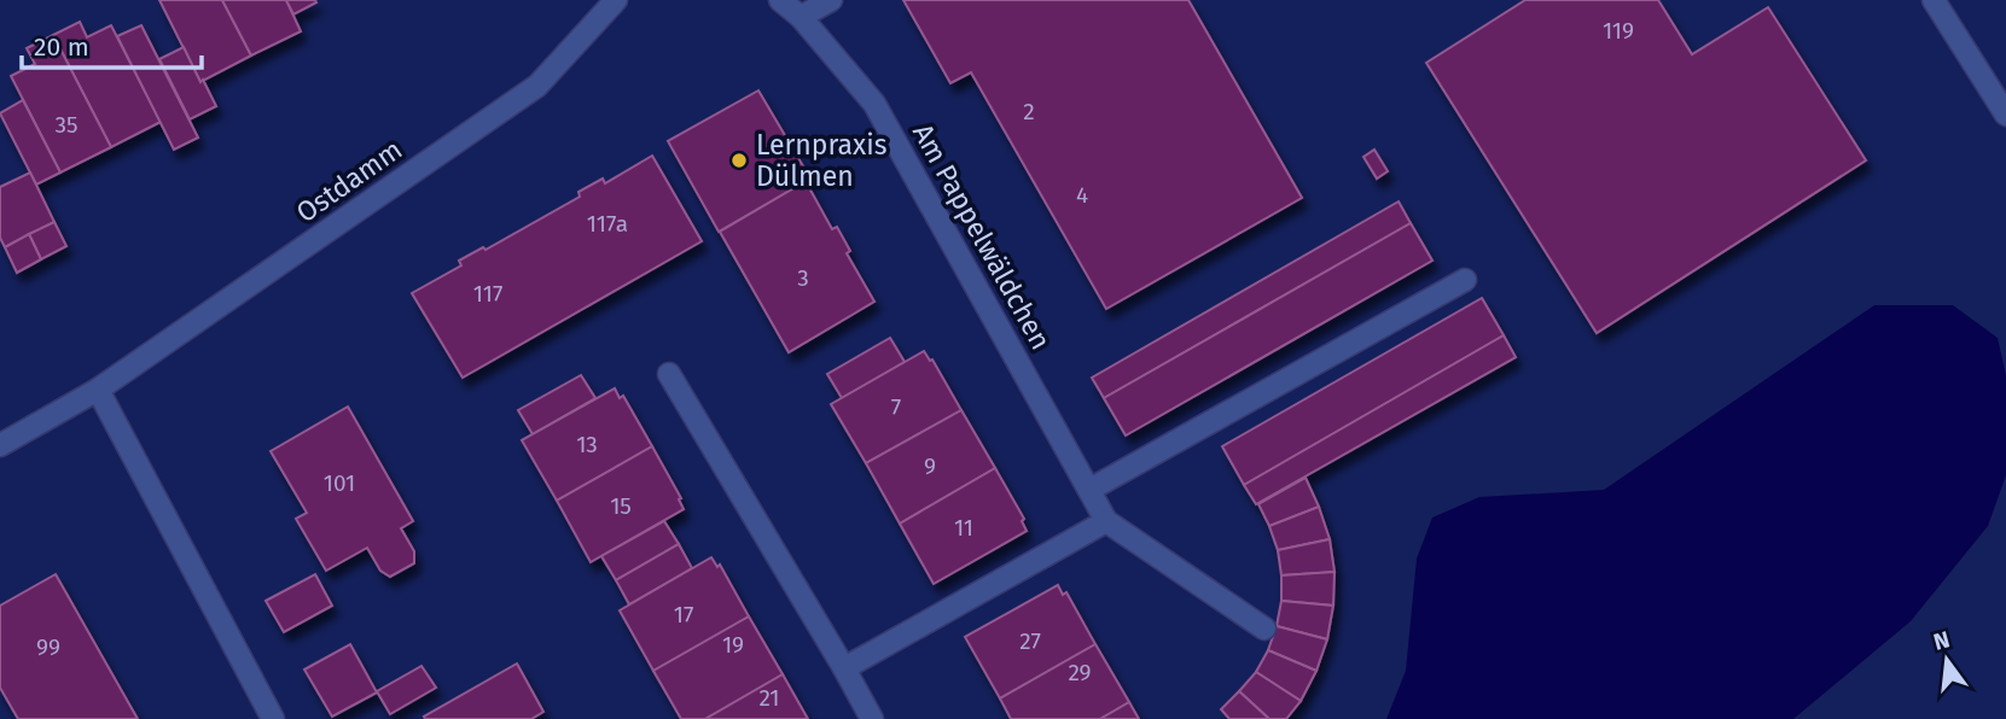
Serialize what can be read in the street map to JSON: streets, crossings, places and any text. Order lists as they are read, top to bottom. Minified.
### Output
{"streets":{"street":["Ostdamm","Am Pappelwäldchen"]},"places":["Lernpraxis Dülmen"],"house_numbers":["119","2","35","4","117a","3","117","7","13","9","101","15","11","17","27","19","99","29","21"],"scale_bar":"20 m","north":"top"}
